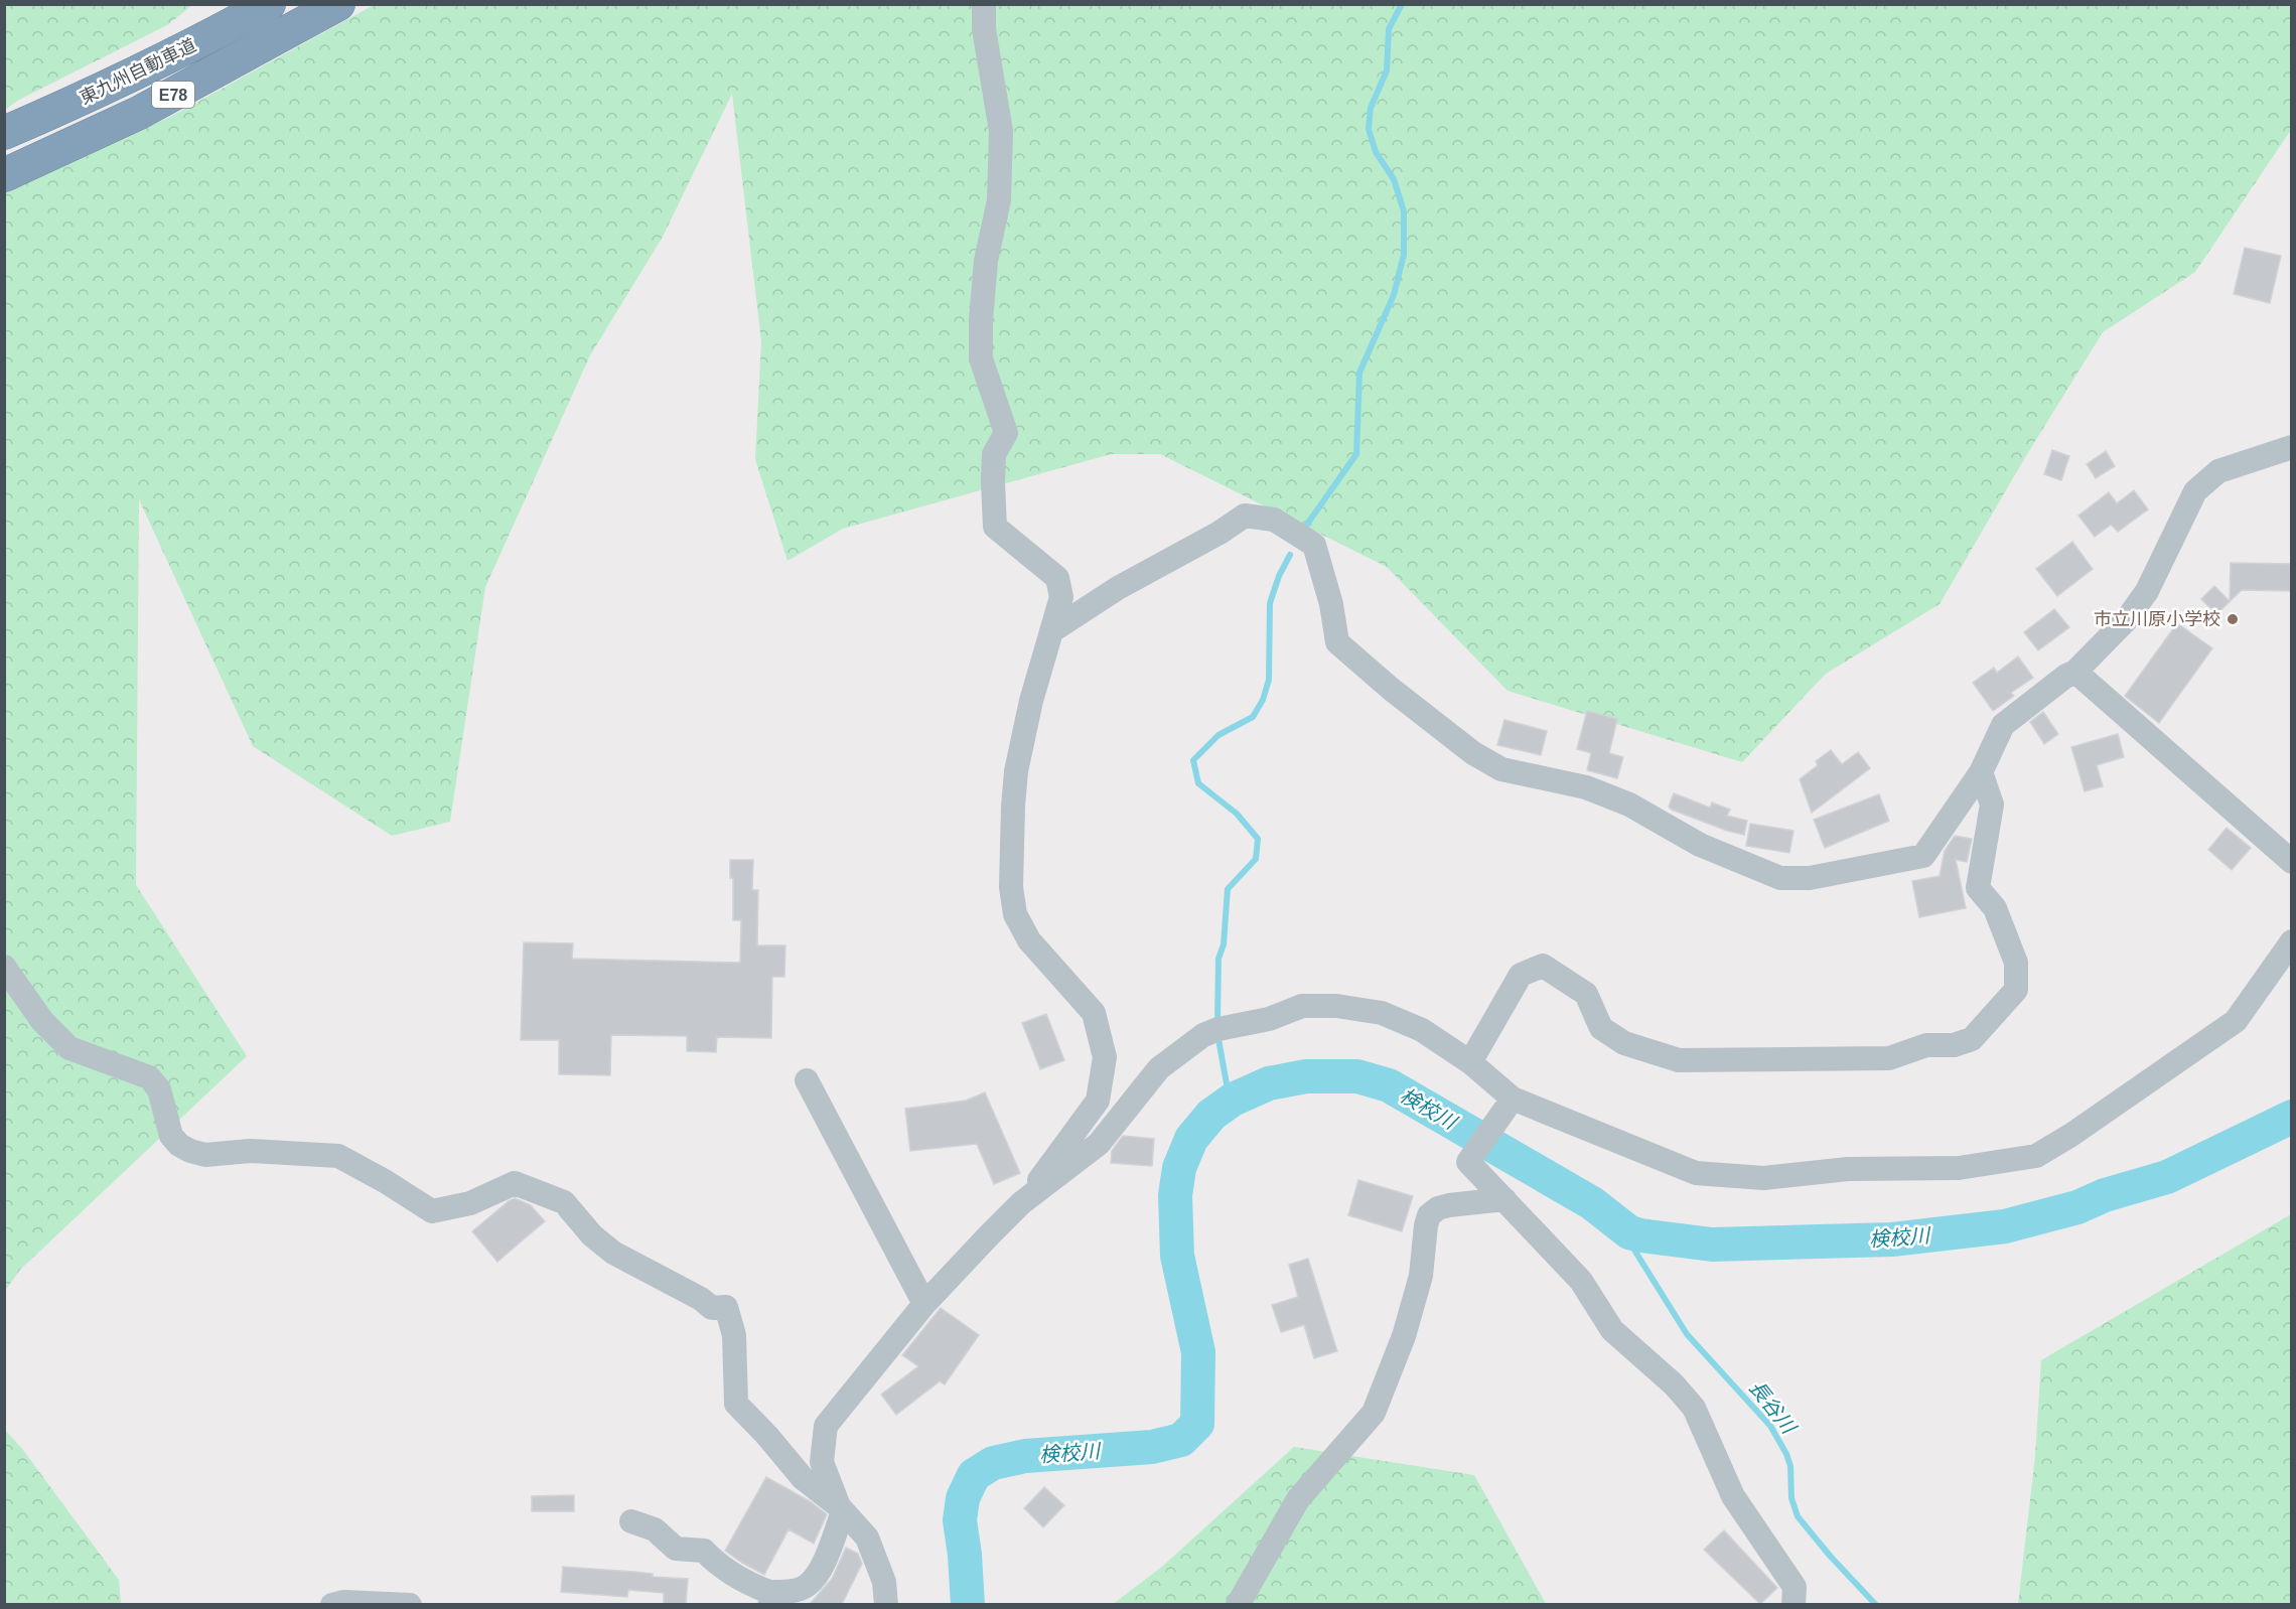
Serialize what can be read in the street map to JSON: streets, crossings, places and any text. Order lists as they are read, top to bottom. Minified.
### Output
{"streets":{"highway":["東九州自動車道","E78"]},"water":["検校川","長谷川"],"places":["市立川原小学校"]}
